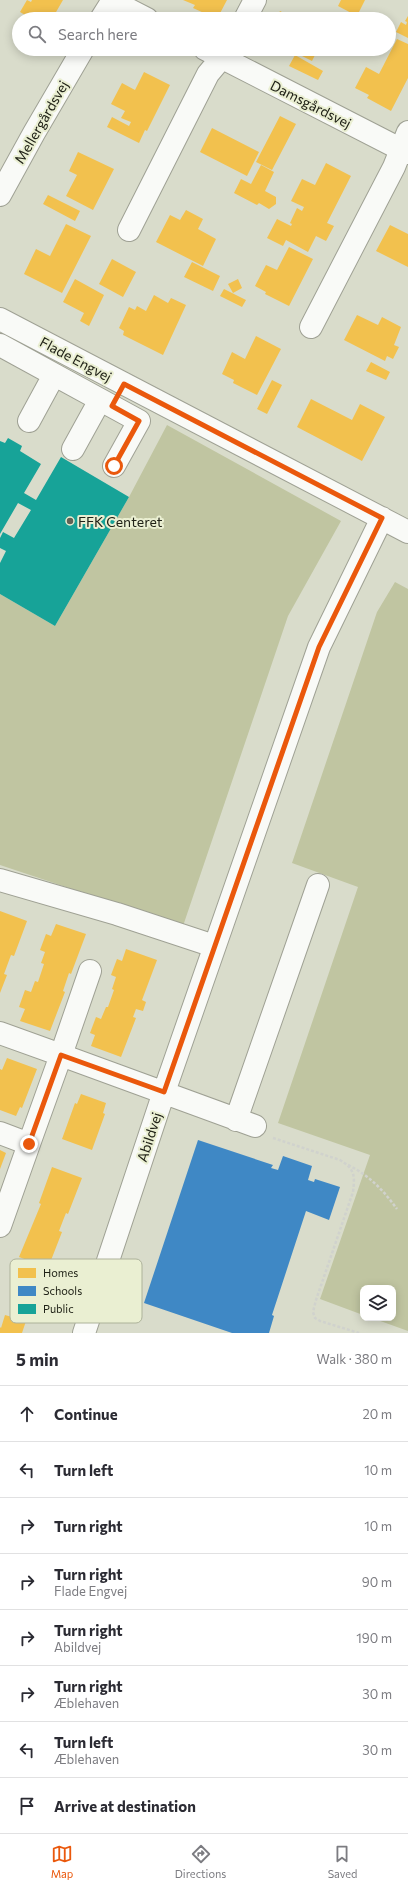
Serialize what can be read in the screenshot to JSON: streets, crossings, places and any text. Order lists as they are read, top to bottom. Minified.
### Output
{"streets":{"street":["Damsgårdsvej","Mellergårdsvej","Flade Engvej","Abildvej"]},"crossings":[["Flade Engvej","Abildvej"]],"places":["FFK Centeret"],"legend":["Homes","Schools","Public"],"page":{"search":"Search here","heading":["5 min","Walk · 380 m"],"list":[["Continue","20 m"],["Turn left","10 m"],["Turn right","10 m"],["Turn right","Flade Engvej","90 m"],["Turn right","Abildvej","190 m"],["Turn right","Æblehaven","30 m"],["Turn left","Æblehaven","30 m"],"Arrive at destination"],"nav":["Map","Directions","Saved"]}}
